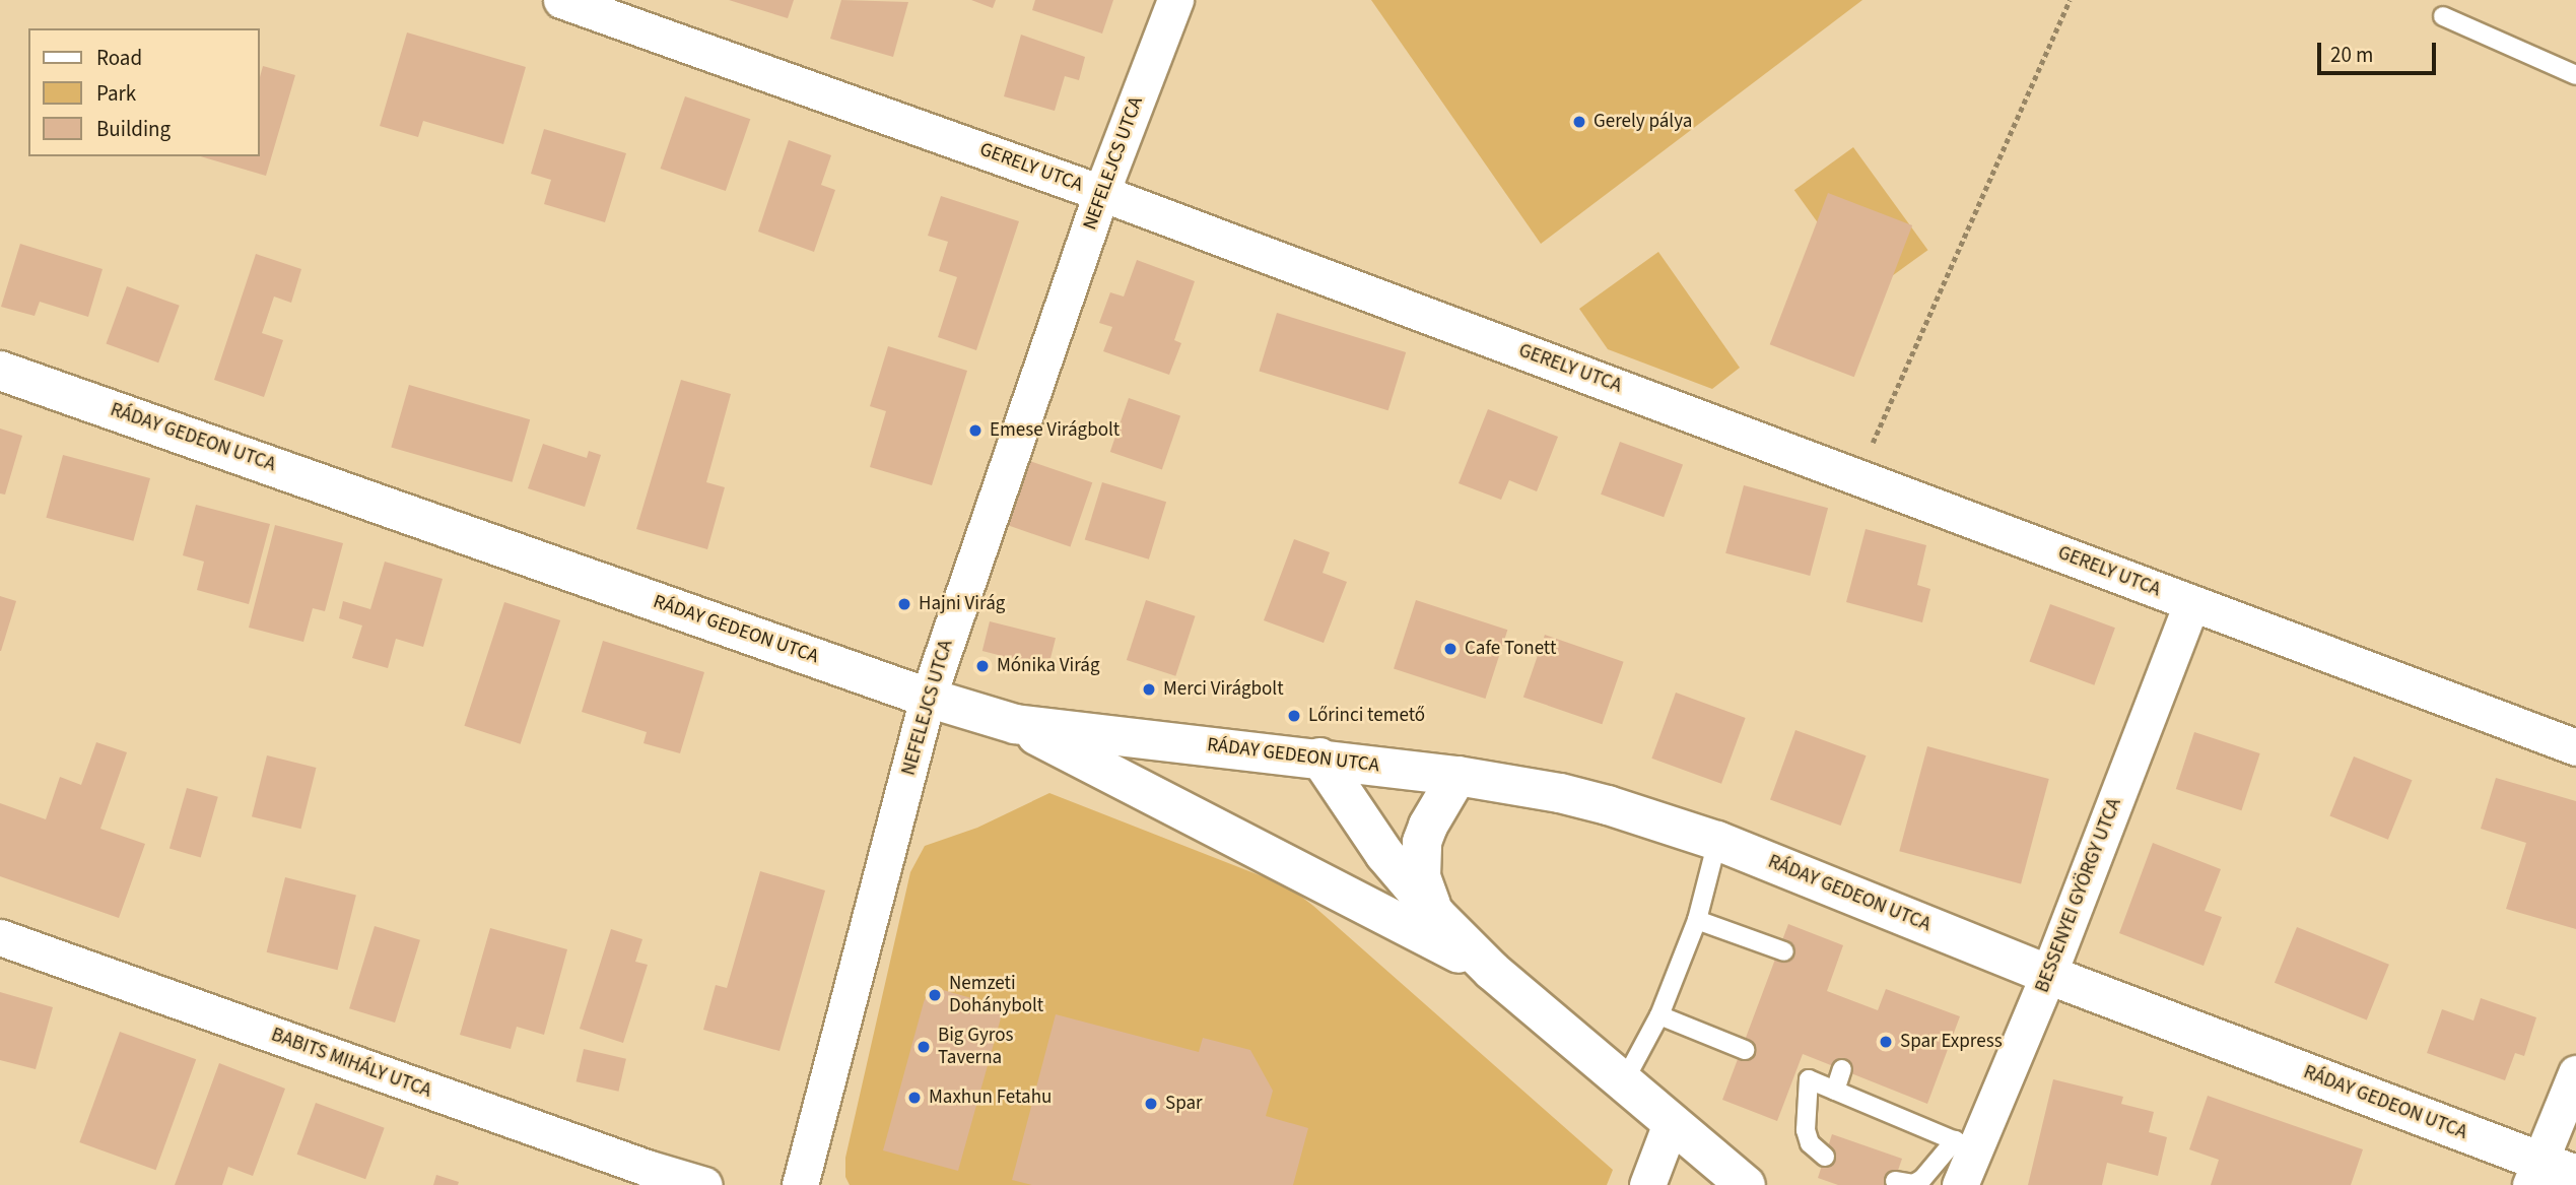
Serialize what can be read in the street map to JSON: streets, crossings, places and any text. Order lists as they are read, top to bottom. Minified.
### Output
{"streets":{"main road":["RÁDAY GEDEON UTCA"],"street":["NEFELEJCS UTCA","GERELY UTCA","BESSENYEI GYÖRGY UTCA","BABITS MIHÁLY UTCA"]},"crossings":[["NEFELEJCS UTCA","GERELY UTCA"],["NEFELEJCS UTCA","RÁDAY GEDEON UTCA"],["GERELY UTCA","BESSENYEI GYÖRGY UTCA"],["RÁDAY GEDEON UTCA","BESSENYEI GYÖRGY UTCA"]],"places":["Gerely pálya","Emese Virágbolt","Hajni Virág","Cafe Tonett","Mónika Virág","Merci Virágbolt","Lőrinci temető","Nemzeti Dohánybolt","Spar Express","Big Gyros Taverna","Maxhun Fetahu","Spar"],"legend":["Road","Park","Building"],"scale_bar":"20 m"}
